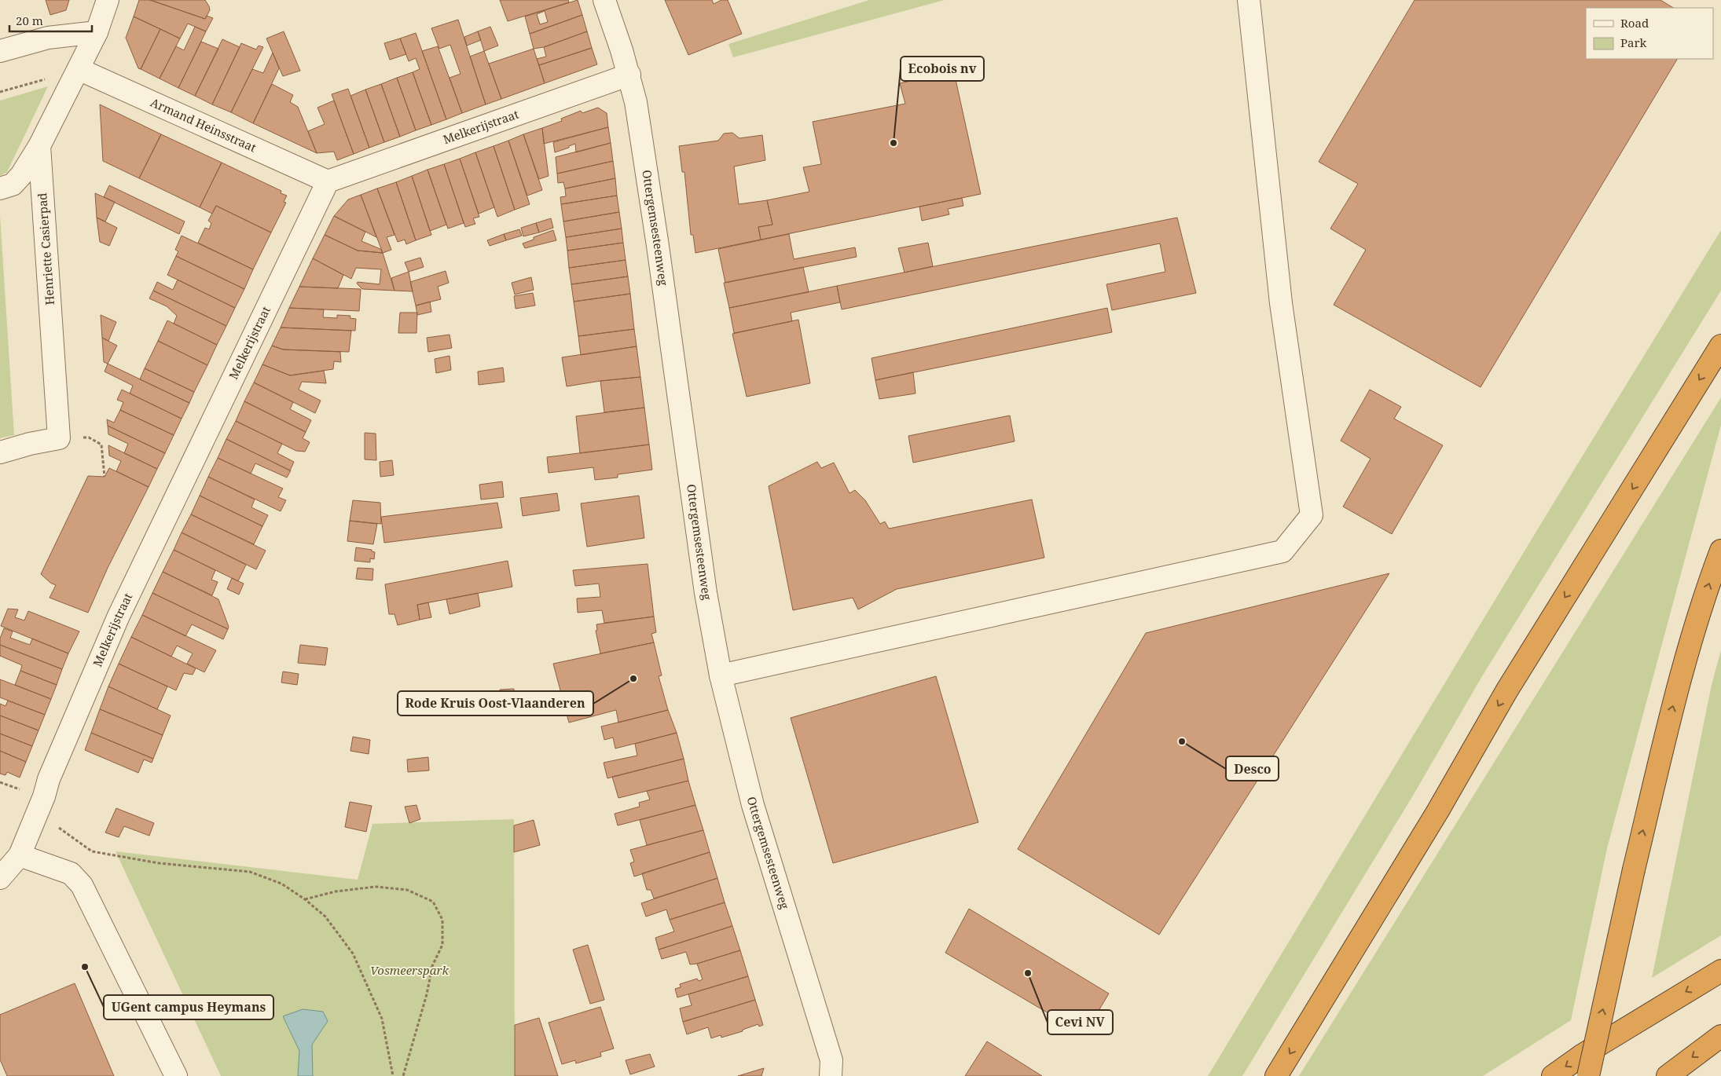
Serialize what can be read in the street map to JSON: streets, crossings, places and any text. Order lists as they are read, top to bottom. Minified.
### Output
{"streets":{"street":["Armand Heinsstraat","Melkerijstraat","Ottergemsesteenweg","Henriette Casierpad"]},"crossings":[["Armand Heinsstraat","Melkerijstraat"],["Melkerijstraat","Ottergemsesteenweg"]],"parks":["Vosmeerspark"],"places":["Ecobois nv","Rode Kruis Oost-Vlaanderen","Desco","UGent campus Heymans","Cevi NV"],"legend":["Road","Park"],"scale_bar":"20 m"}
